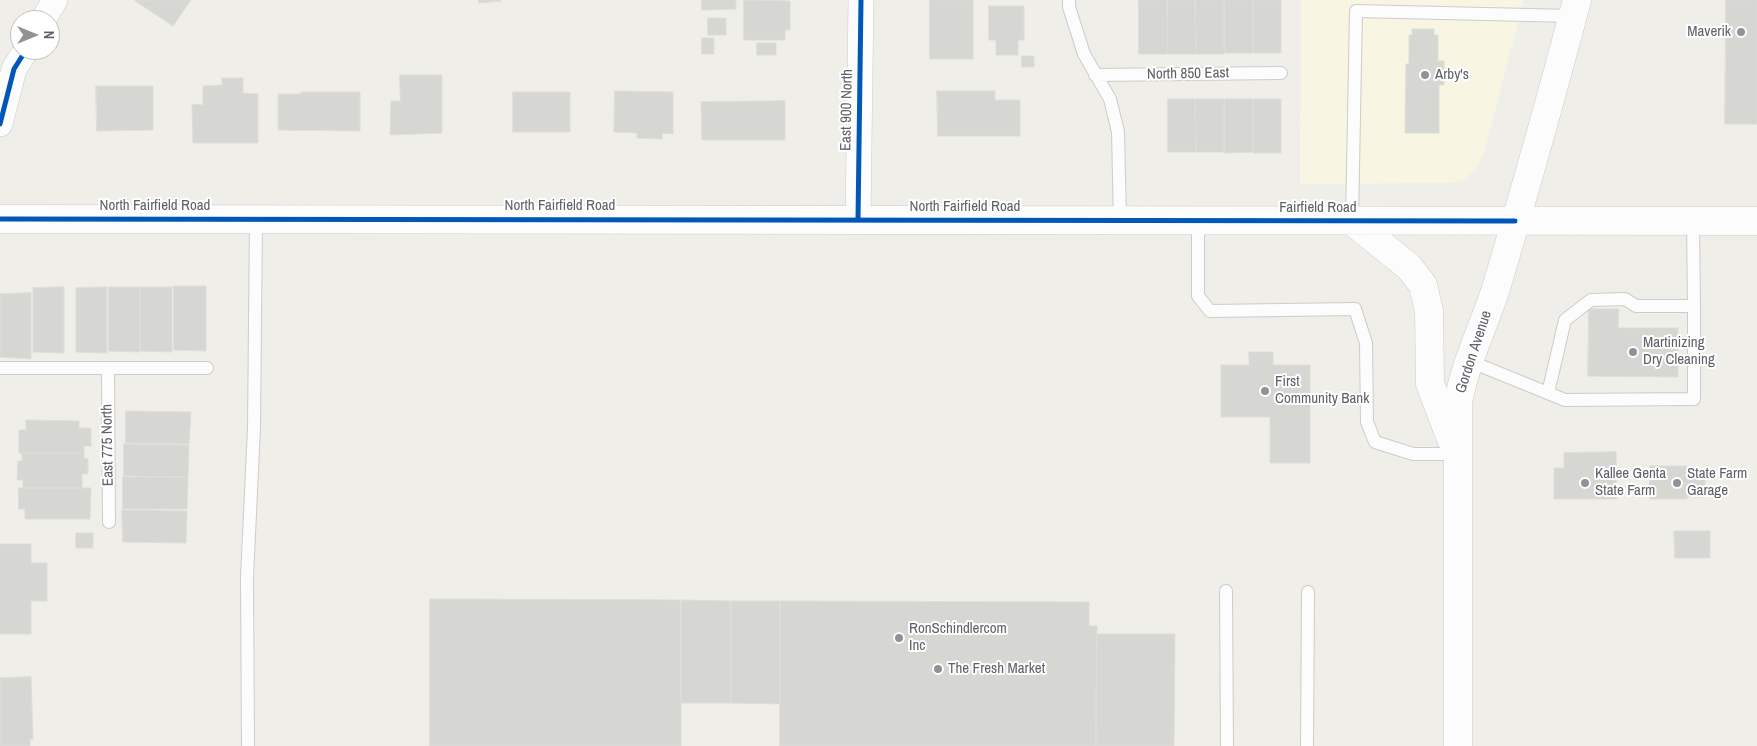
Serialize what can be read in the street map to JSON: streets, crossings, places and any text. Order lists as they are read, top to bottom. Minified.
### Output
{"streets":{"main road":["North Fairfield Road","Fairfield Road","Gordon Avenue"],"street":["East 900 North"],"lane":["North 850 East","East 775 North"]},"crossings":[["East 900 North","North Fairfield Road"],["North Fairfield Road","Fairfield Road"],["Fairfield Road","Gordon Avenue"]],"places":["Maverik","Arby's","Martinizing Dry Cleaning","First Community Bank","Kallee Genta State Farm","State Farm Garage","RonSchindlercom Inc","The Fresh Market"],"north":"right"}
